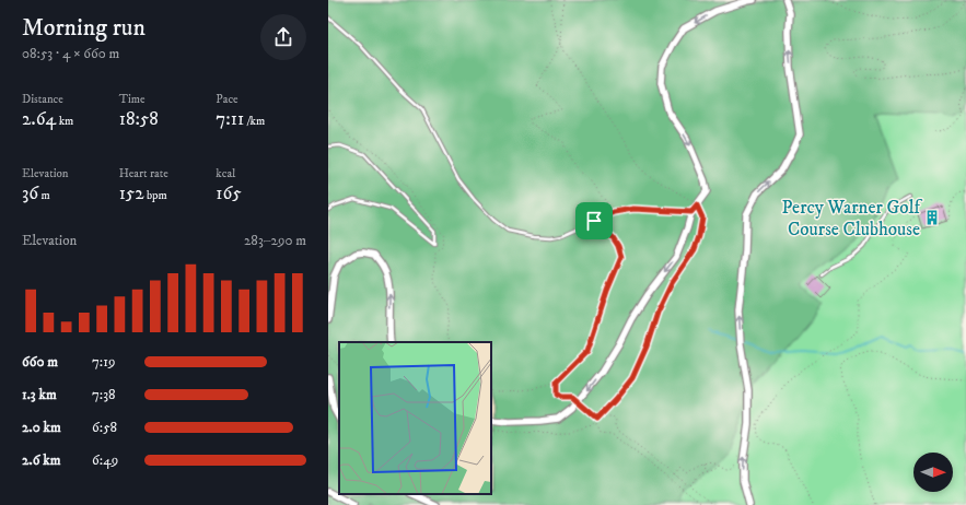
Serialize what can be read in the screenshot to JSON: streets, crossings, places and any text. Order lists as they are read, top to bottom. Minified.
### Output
{"places":{"building":["Percy Warner Golf Course Clubhouse"]},"north":"right","page":{"heading":["Morning run","08:53 · 4 × 660 m"],"stats":[["Distance","2.64 km"],["Time","18:58"],["Pace","7:11 /km"],["Elevation","36 m"],["Heart rate","152 bpm"],["kcal","165"]],"chart":["Elevation","283–290 m"],"list":[{"name":"660 m","note":"7:19"},{"name":"1.3 km","note":"7:38"},{"name":"2.0 km","note":"6:58"},{"name":"2.6 km","note":"6:49"}]}}
